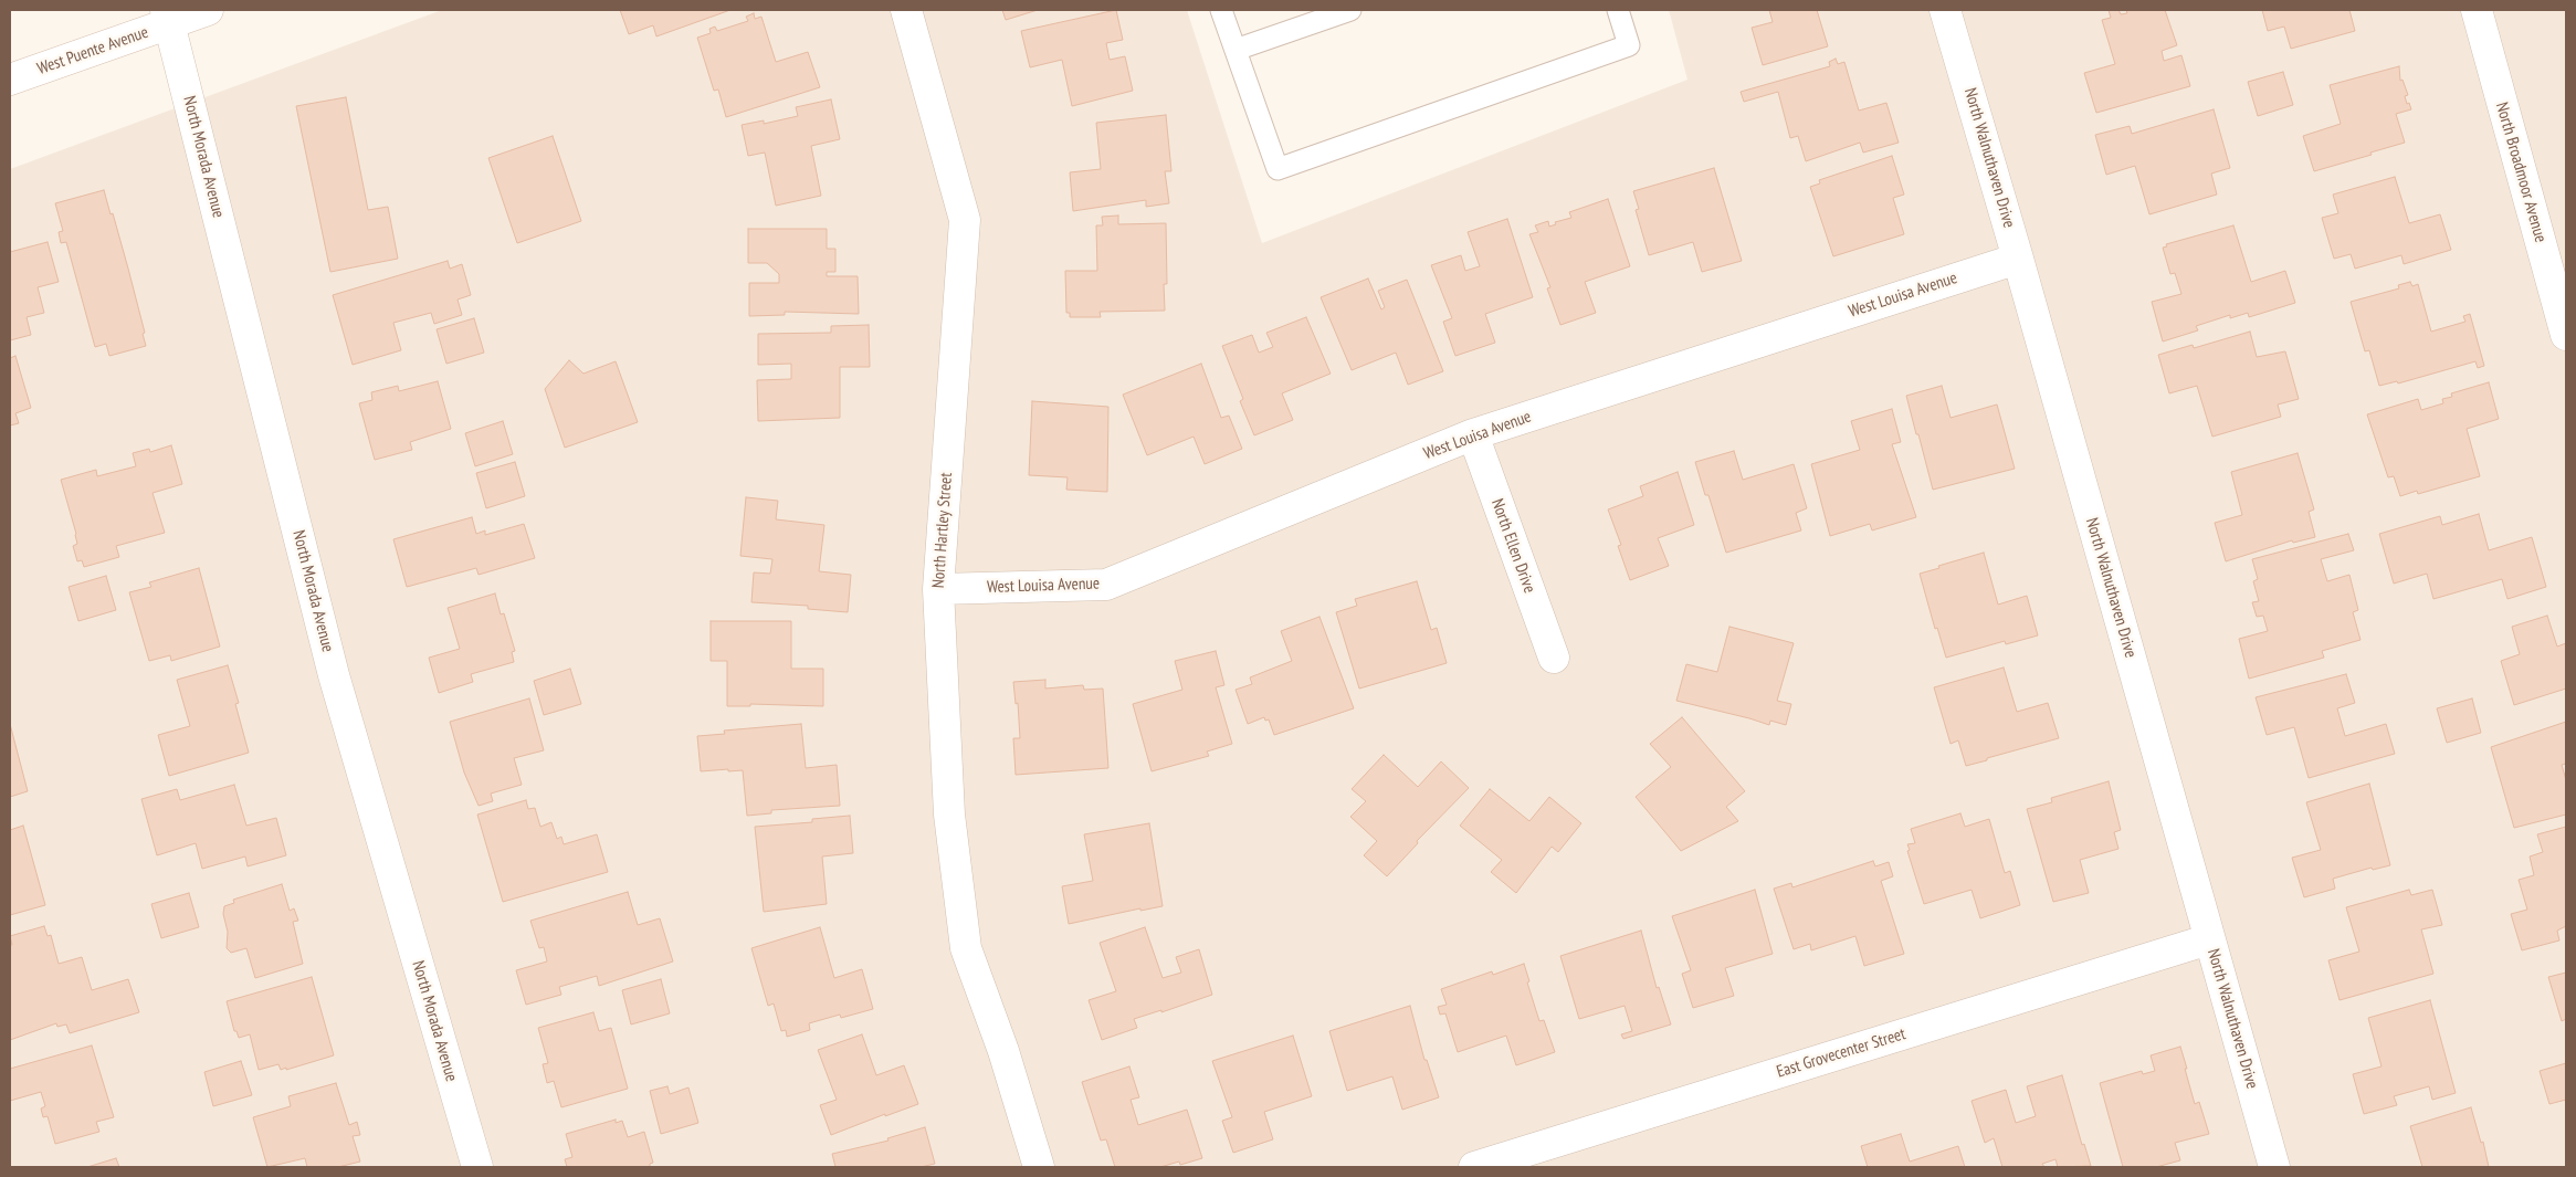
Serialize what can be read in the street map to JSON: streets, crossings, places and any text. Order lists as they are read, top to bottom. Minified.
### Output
{"streets":{"street":["West Puente Avenue","North Morada Avenue","North Walnuthaven Drive","North Broadmoor Avenue","West Louisa Avenue","North Hartley Street","North Ellen Drive","East Grovecenter Street"]},"crossings":[["West Puente Avenue","North Morada Avenue"],["North Walnuthaven Drive","West Louisa Avenue"],["North Walnuthaven Drive","East Grovecenter Street"],["West Louisa Avenue","North Hartley Street"],["West Louisa Avenue","North Ellen Drive"]]}
